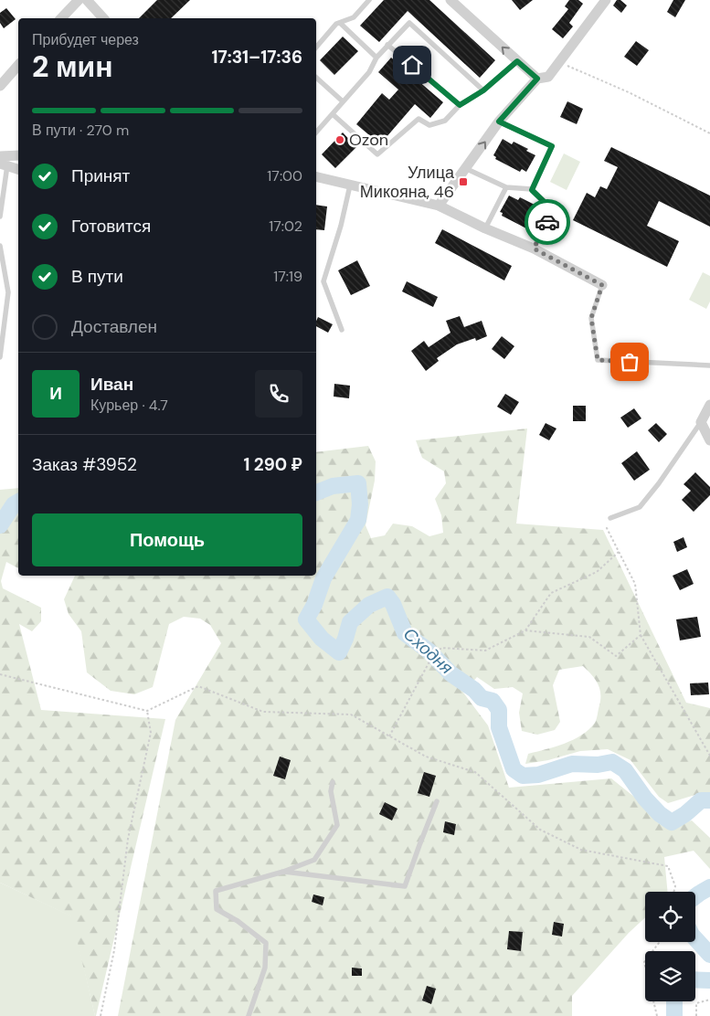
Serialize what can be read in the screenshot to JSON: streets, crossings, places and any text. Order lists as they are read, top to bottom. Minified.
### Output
{"water":["Сходня"],"places":{"other":["Ozon"],"transit":["Улица Микояна, 46"]},"page":{"heading":["2 мин","Прибудет через","17:31–17:36"],"panel":["Иван","Курьер · 4.7","Заказ #3952","1 290 ₽"],"bar":"В пути · 270 m","list":[["Принят","17:00"],["Готовится","17:02"],["В пути","17:19"],"Доставлен"],"round":"И","buttons":"Помощь"}}
